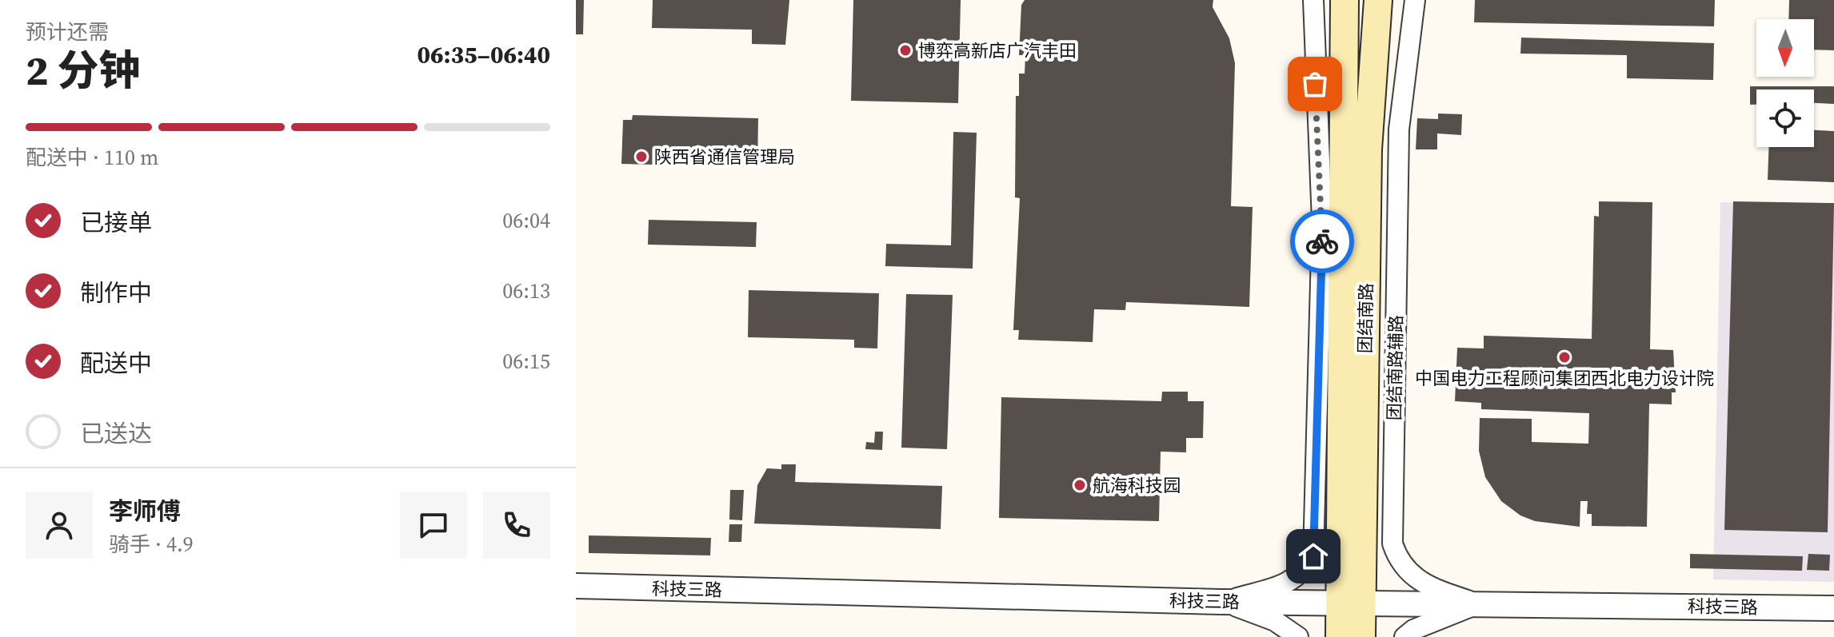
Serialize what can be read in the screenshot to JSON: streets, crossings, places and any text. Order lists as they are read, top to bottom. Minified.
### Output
{"streets":{"main road":["团结南路"],"street":["团结南路辅路","科技三路"]},"crossings":[["团结南路","科技三路"],["团结南路辅路","科技三路"]],"places":["博弈高新店广汽丰田","陕西省通信管理局","中国电力工程顾问集团西北电力设计院","航海科技园"],"north":"bottom","page":{"heading":["2 分钟","预计还需","06:35–06:40"],"panel":["李师傅","骑手 · 4.9"],"bar":"配送中 · 110 m","list":[["已接单","06:04"],["制作中","06:13"],["配送中","06:15"],"已送达"]}}
